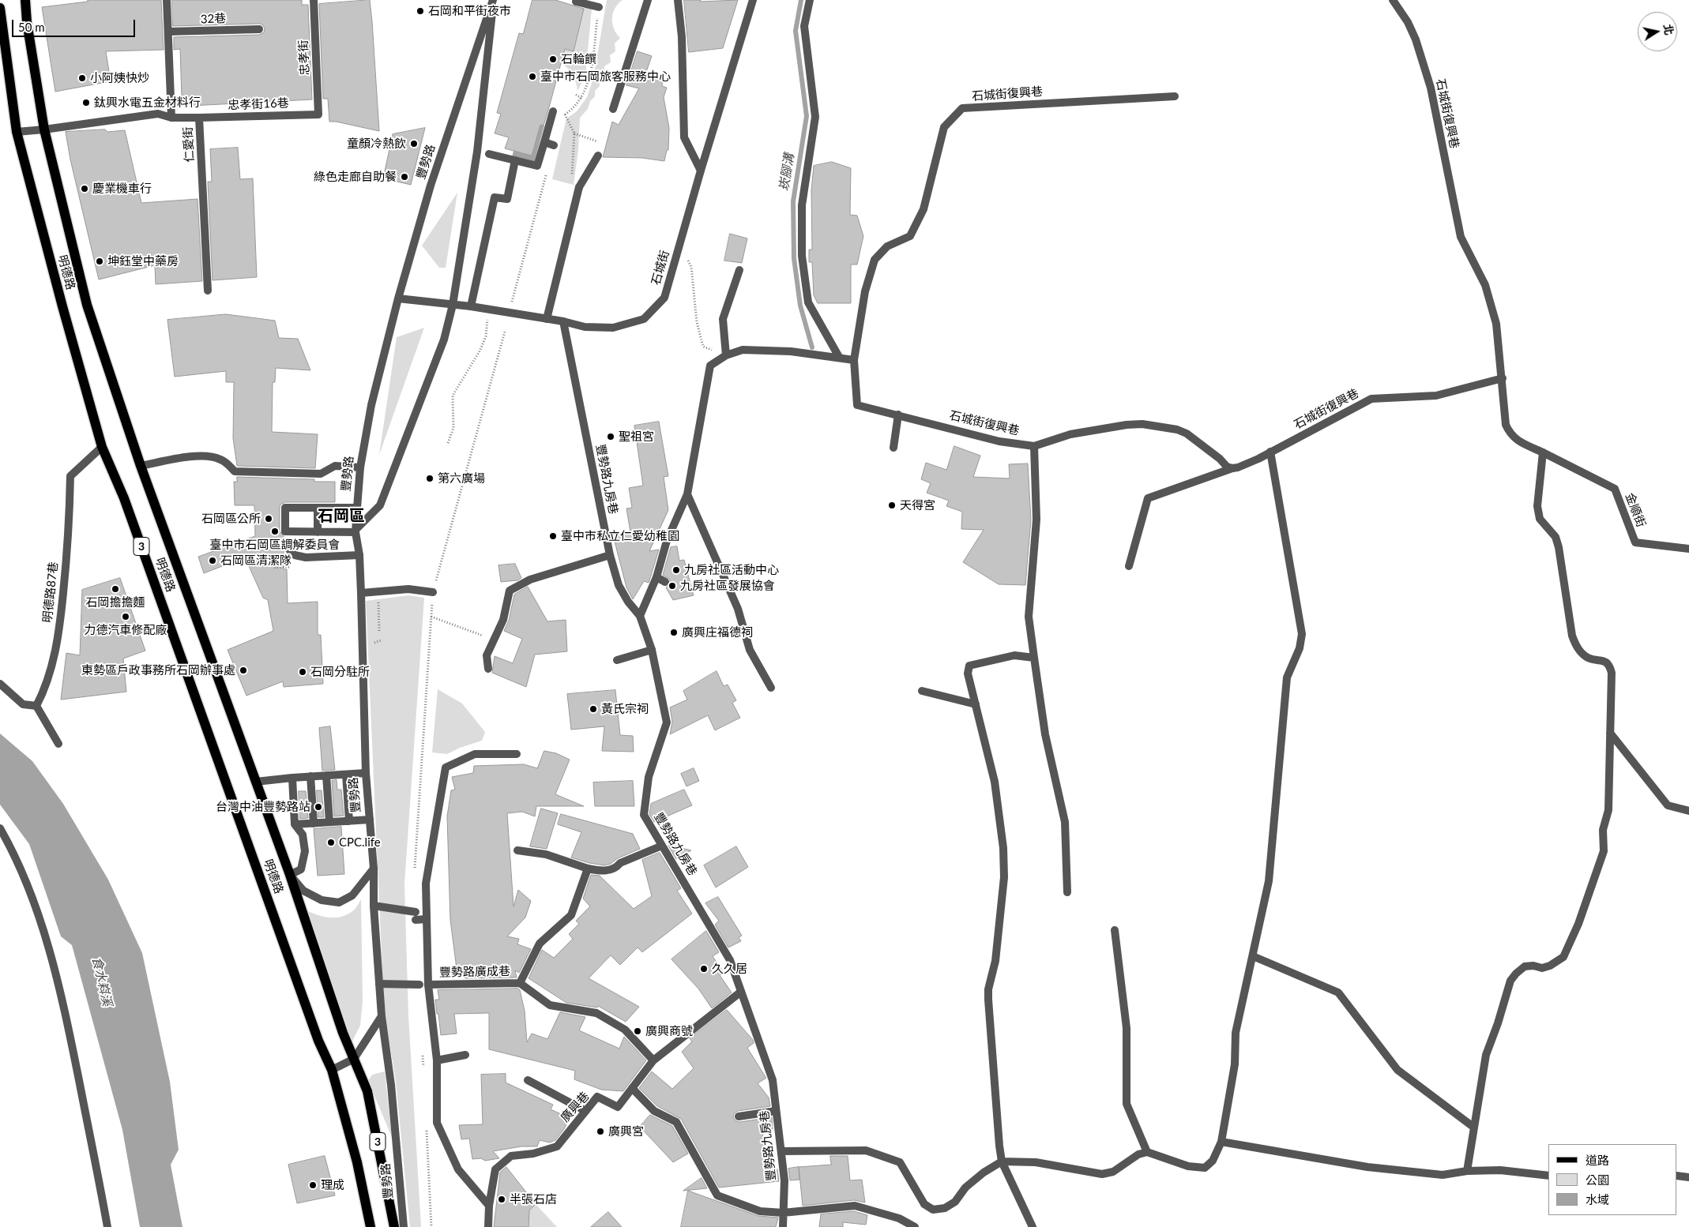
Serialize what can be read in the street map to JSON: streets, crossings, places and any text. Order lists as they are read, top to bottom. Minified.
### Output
{"streets":{"main road":["豐勢路","明德路","3"],"street":["32巷","忠孝街","石城街復興巷","忠孝街16巷","仁愛街","石城街","豐勢路九房巷","金順街","明德路87巷","豐勢路廣成巷","廣興巷"]},"crossings":[["32巷","仁愛街"],["忠孝街","忠孝街16巷"],["忠孝街16巷","仁愛街"],["豐勢路","石城街"],["豐勢路","明德路"],["石城街","豐勢路九房巷"],["明德路","明德路87巷"],["豐勢路九房巷","廣興巷"],["豐勢路廣成巷","廣興巷"]],"districts":["石岡區"],"water":["崁腳溝","食水嵙溪"],"places":["石岡和平街夜市","石輪饌","臺中市石岡旅客服務中心","小阿姨快炒","鈦興水電五金材料行","童顏冷熱飲","綠色走廊自助餐","慶業機車行","坤鈺堂中藥房","聖祖宮","第六廣場","天得宮","石岡區公所","臺中市石岡區調解委員會","臺中市私立仁愛幼稚園","石岡區清潔隊","九房社區活動中心","九房社區發展協會","石岡擔擔麵","力德汽車修配廠","廣興庄福德祠","東勢區戶政事務所石岡辦事處","石岡分駐所","黃氏宗祠","台灣中油豐勢路站","CPC.life","久久居","廣興商號","廣興宮","理成","半張石店"],"legend":["道路","公園","水域"],"scale_bar":"50 m","north":"right"}
